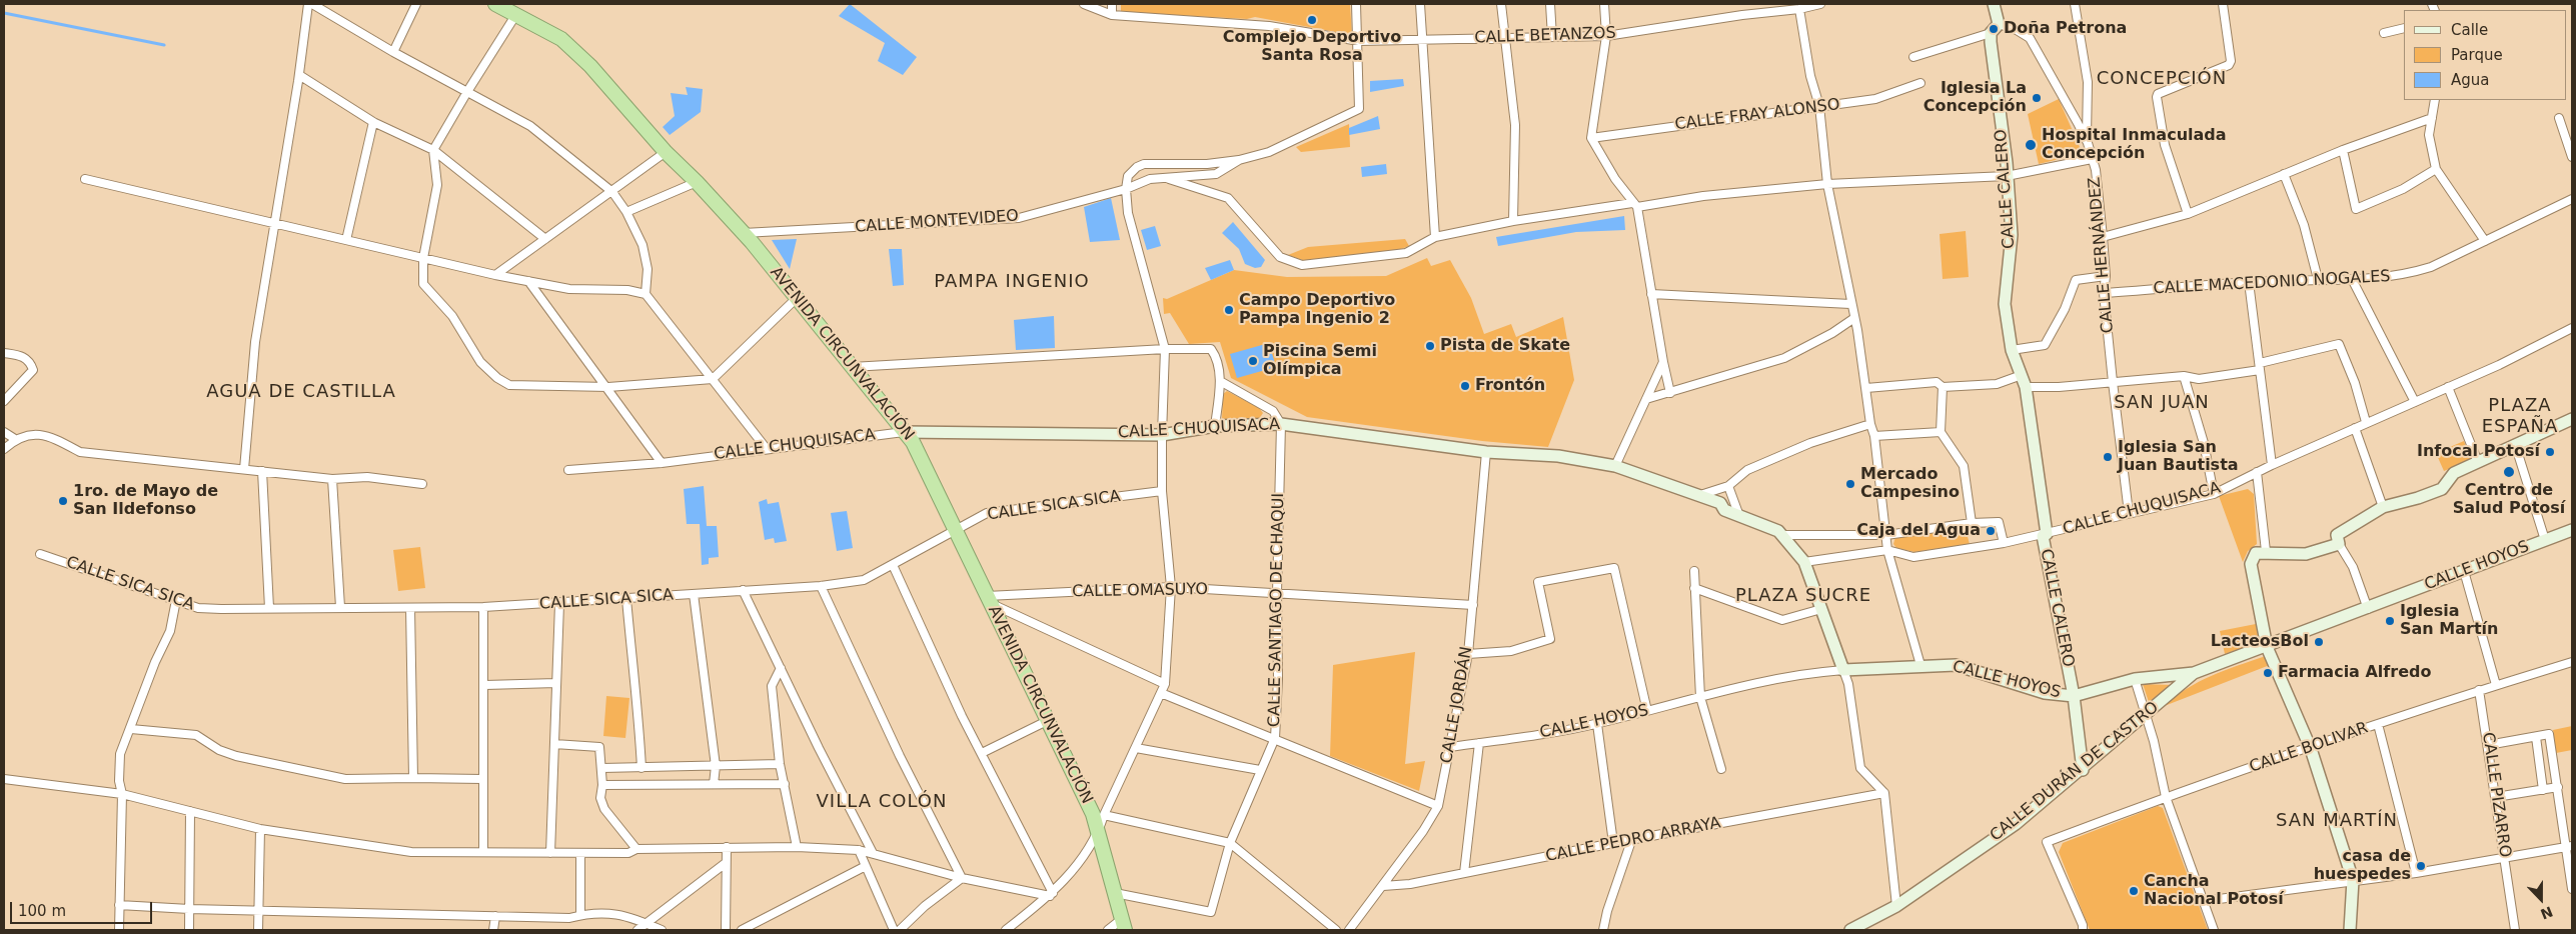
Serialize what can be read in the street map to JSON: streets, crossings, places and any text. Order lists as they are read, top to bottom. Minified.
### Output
{"streets":{"highway":["AVENIDA CIRCUNVALACIÓN"],"main road":["CALLE CALERO","CALLE CHUQUISACA","CALLE HOYOS","CALLE DURÁN DE CASTRO"],"street":["CALLE BETANZOS","CALLE FRAY ALONSO","CALLE MONTEVIDEO","CALLE HERNÁNDEZ","CALLE MACEDONIO NOGALES","CALLE SICA SICA","CALLE OMASUYO","CALLE SANTIAGO DE CHAQUI","CALLE JORDÁN","CALLE BOLIVAR","CALLE PIZARRO","CALLE PEDRO ARRAYA"]},"crossings":[["CALLE BETANZOS","CALLE MONTEVIDEO"],["CALLE CALERO","CALLE CHUQUISACA"],["CALLE CALERO","CALLE HOYOS"],["CALLE CALERO","CALLE DURÁN DE CASTRO"],["CALLE MONTEVIDEO","AVENIDA CIRCUNVALACIÓN"],["CALLE HERNÁNDEZ","CALLE MACEDONIO NOGALES"],["CALLE HERNÁNDEZ","CALLE CHUQUISACA"],["AVENIDA CIRCUNVALACIÓN","CALLE CHUQUISACA"],["AVENIDA CIRCUNVALACIÓN","CALLE SICA SICA"],["AVENIDA CIRCUNVALACIÓN","CALLE OMASUYO"],["AVENIDA CIRCUNVALACIÓN","CALLE SANTIAGO DE CHAQUI"],["CALLE CHUQUISACA","CALLE SANTIAGO DE CHAQUI"],["CALLE CHUQUISACA","CALLE JORDÁN"],["CALLE HOYOS","CALLE JORDÁN"],["CALLE HOYOS","CALLE DURÁN DE CASTRO"],["CALLE OMASUYO","CALLE SANTIAGO DE CHAQUI"],["CALLE OMASUYO","CALLE JORDÁN"],["CALLE JORDÁN","CALLE PEDRO ARRAYA"],["CALLE BOLIVAR","CALLE PIZARRO"]],"districts":["CONCEPCIÓN","PAMPA INGENIO","AGUA DE CASTILLA","SAN JUAN","PLAZA ESPAÑA","PLAZA SUCRE","VILLA COLÓN","SAN MARTÍN"],"places":["Complejo Deportivo Santa Rosa","Doña Petrona","Iglesia La Concepción","Hospital Inmaculada Concepción","Campo Deportivo Pampa Ingenio 2","Pista de Skate","Piscina Semi Olímpica","Frontón","Infocal Potosí","Iglesia San Juan Bautista","Centro de Salud Potosí","Mercado Campesino","1ro. de Mayo de San Ildefonso","Caja del Agua","Iglesia San Martín","LacteosBol","Farmacia Alfredo","casa de huespedes","Cancha Nacional Potosí"],"legend":["Calle","Parque","Agua"],"scale_bar":"100 m","north":"bottom"}
